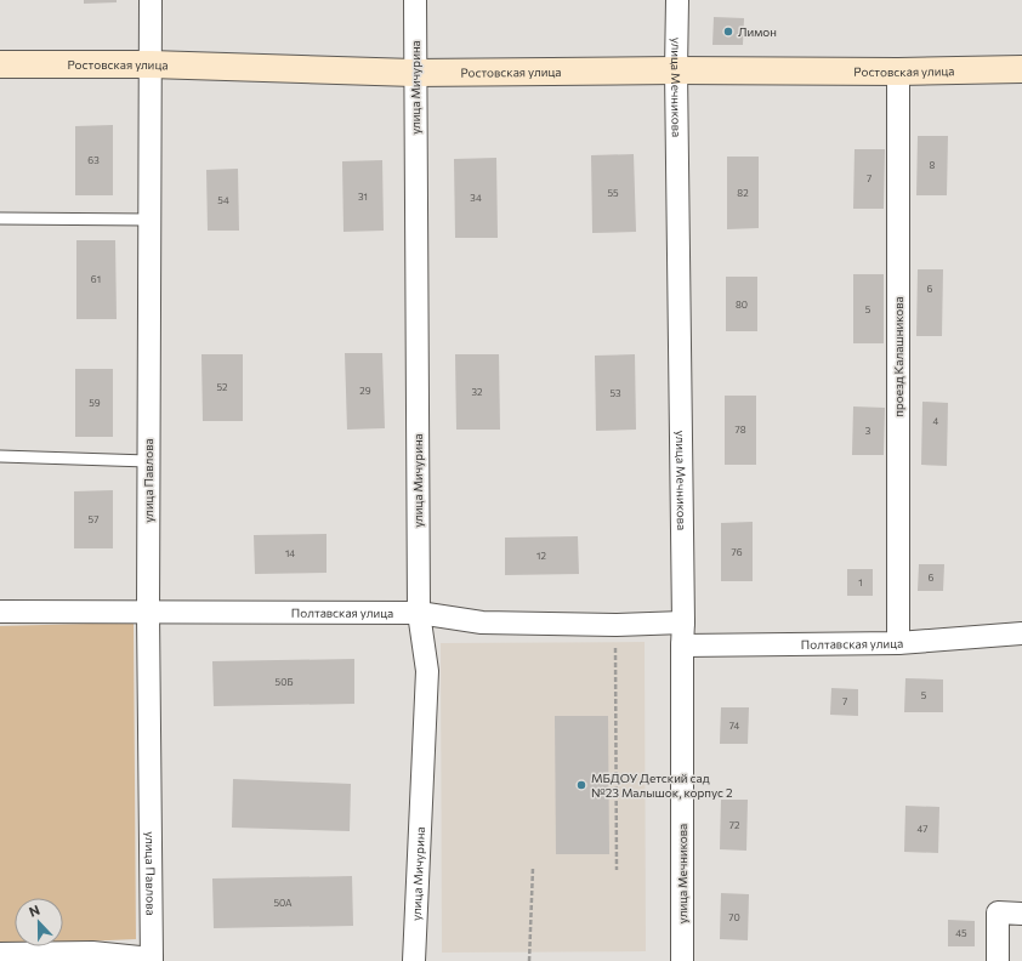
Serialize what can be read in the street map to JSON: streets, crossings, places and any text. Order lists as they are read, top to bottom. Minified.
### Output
{"streets":{"street":["Ростовская улица","улица Мичурина","улица Мечникова","проезд Калашникова","улица Павлова","Полтавская улица"]},"crossings":[["Ростовская улица","улица Мичурина"],["Ростовская улица","улица Мечникова"],["Ростовская улица","проезд Калашникова"],["Ростовская улица","улица Павлова"],["улица Мичурина","Полтавская улица"],["улица Мечникова","Полтавская улица"],["проезд Калашникова","Полтавская улица"],["улица Павлова","Полтавская улица"]],"places":["Лимон","МБДОУ Детский сад №23 Малышок, корпус 2"],"house_numbers":["63","8","7","55","82","31","34","54","61","6","80","5","52","29","32","53","59","4","78","3","57","76","14","12","6","1","50Б","5","7","74","72","47","50А","70","45"],"north":"top"}
